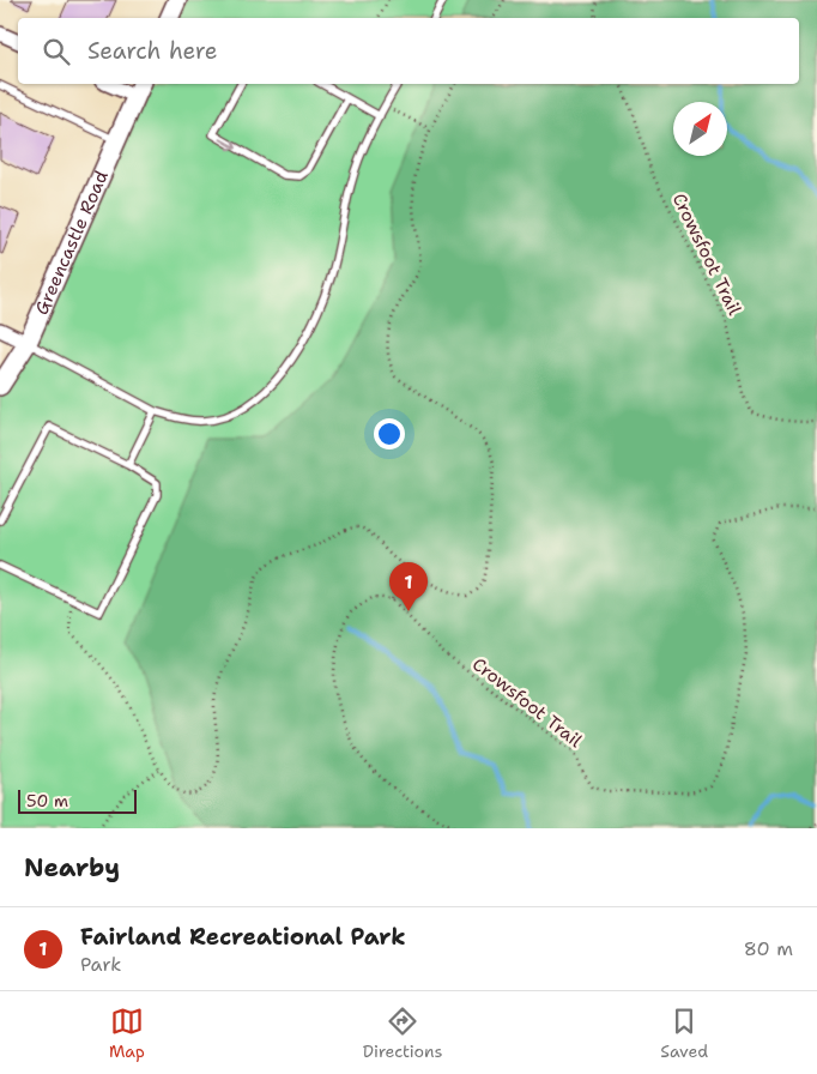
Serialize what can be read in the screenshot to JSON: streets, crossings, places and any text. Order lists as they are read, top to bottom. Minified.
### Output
{"streets":{"street":["Greencastle Road"],"path":["Crowsfoot Trail"]},"scale_bar":"50 m","north":"top right","page":{"search":"Search here","pins":"1","scale":"50 m","heading":"Nearby","list":[{"mark":"1","name":"Fairland Recreational Park","note":"Park","value":"80 m"}],"nav":["Map","Directions","Saved"]}}
